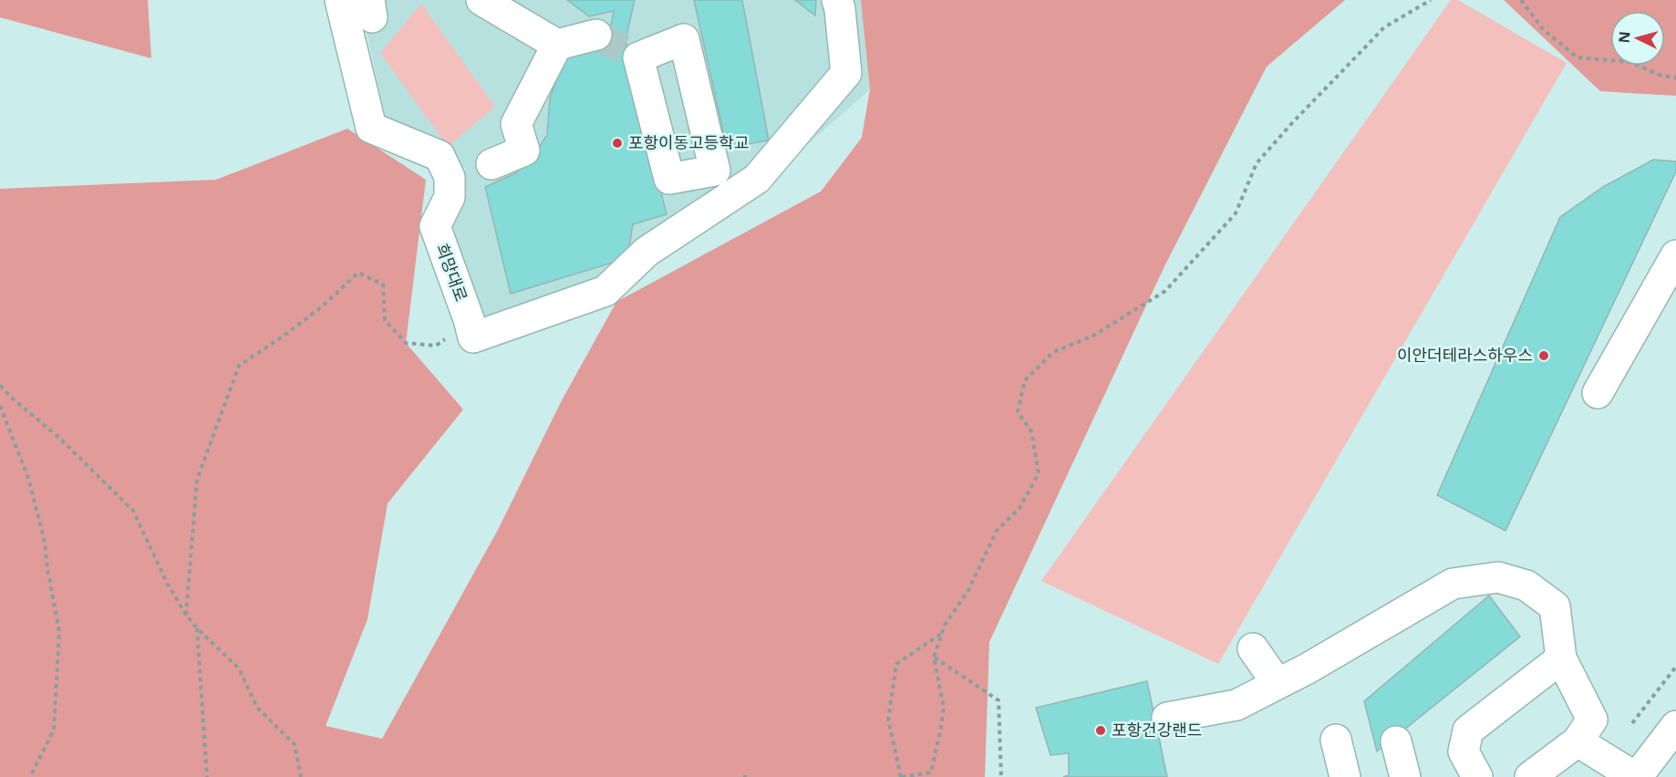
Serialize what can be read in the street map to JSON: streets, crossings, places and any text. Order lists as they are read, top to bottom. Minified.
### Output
{"streets":{"street":["희망대로"]},"places":["포항이동고등학교","이안더테라스하우스","포항건강랜드"],"north":"left"}
